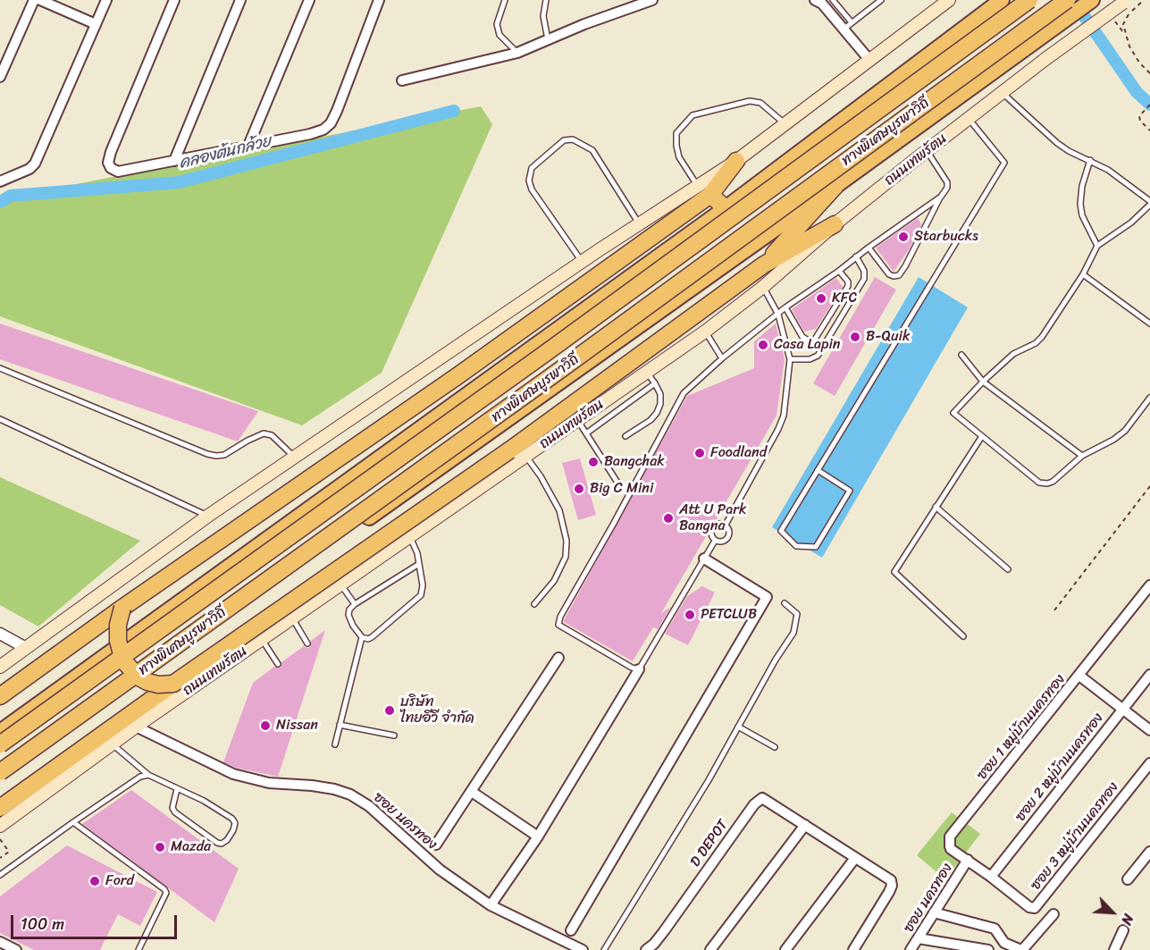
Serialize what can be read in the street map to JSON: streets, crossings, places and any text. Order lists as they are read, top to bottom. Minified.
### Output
{"streets":{"highway":["ทางพิเศษบูรพาวิถี","ถนนเทพรัตน"],"street":["ซอย 1 หมู่บ้านนครทอง","ซอย 2 หมู่บ้านนครทอง","ซอย นครทอง","ซอย 3 หมู่บ้านนครทอง","D DEPOT"]},"crossings":[["ถนนเทพรัตน","ซอย นครทอง"],["ซอย 1 หมู่บ้านนครทอง","ซอย 2 หมู่บ้านนครทอง"],["ซอย 1 หมู่บ้านนครทอง","ซอย นครทอง"],["ซอย 1 หมู่บ้านนครทอง","ซอย 3 หมู่บ้านนครทอง"],["ซอย 2 หมู่บ้านนครทอง","ซอย 3 หมู่บ้านนครทอง"]],"water":["คลองต้นกล้วย"],"places":["Starbucks","KFC","B-Quik","Casa Lapin","Foodland","Bangchak","Big C Mini","Att U Park Bangna","PETCLUB","บริษัท ไทยอีวี จำกัด","Nissan","Mazda","Ford"],"scale_bar":"100 m","north":"bottom right"}
